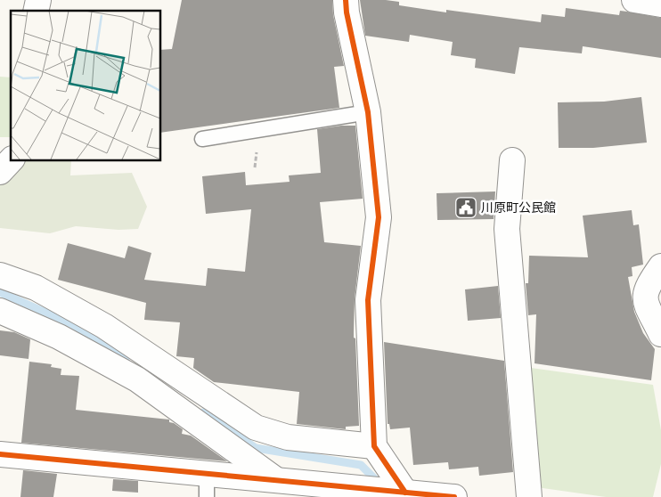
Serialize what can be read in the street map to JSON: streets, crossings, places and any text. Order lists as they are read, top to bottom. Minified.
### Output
{"places":{"public building":["川原町公民館"]}}
